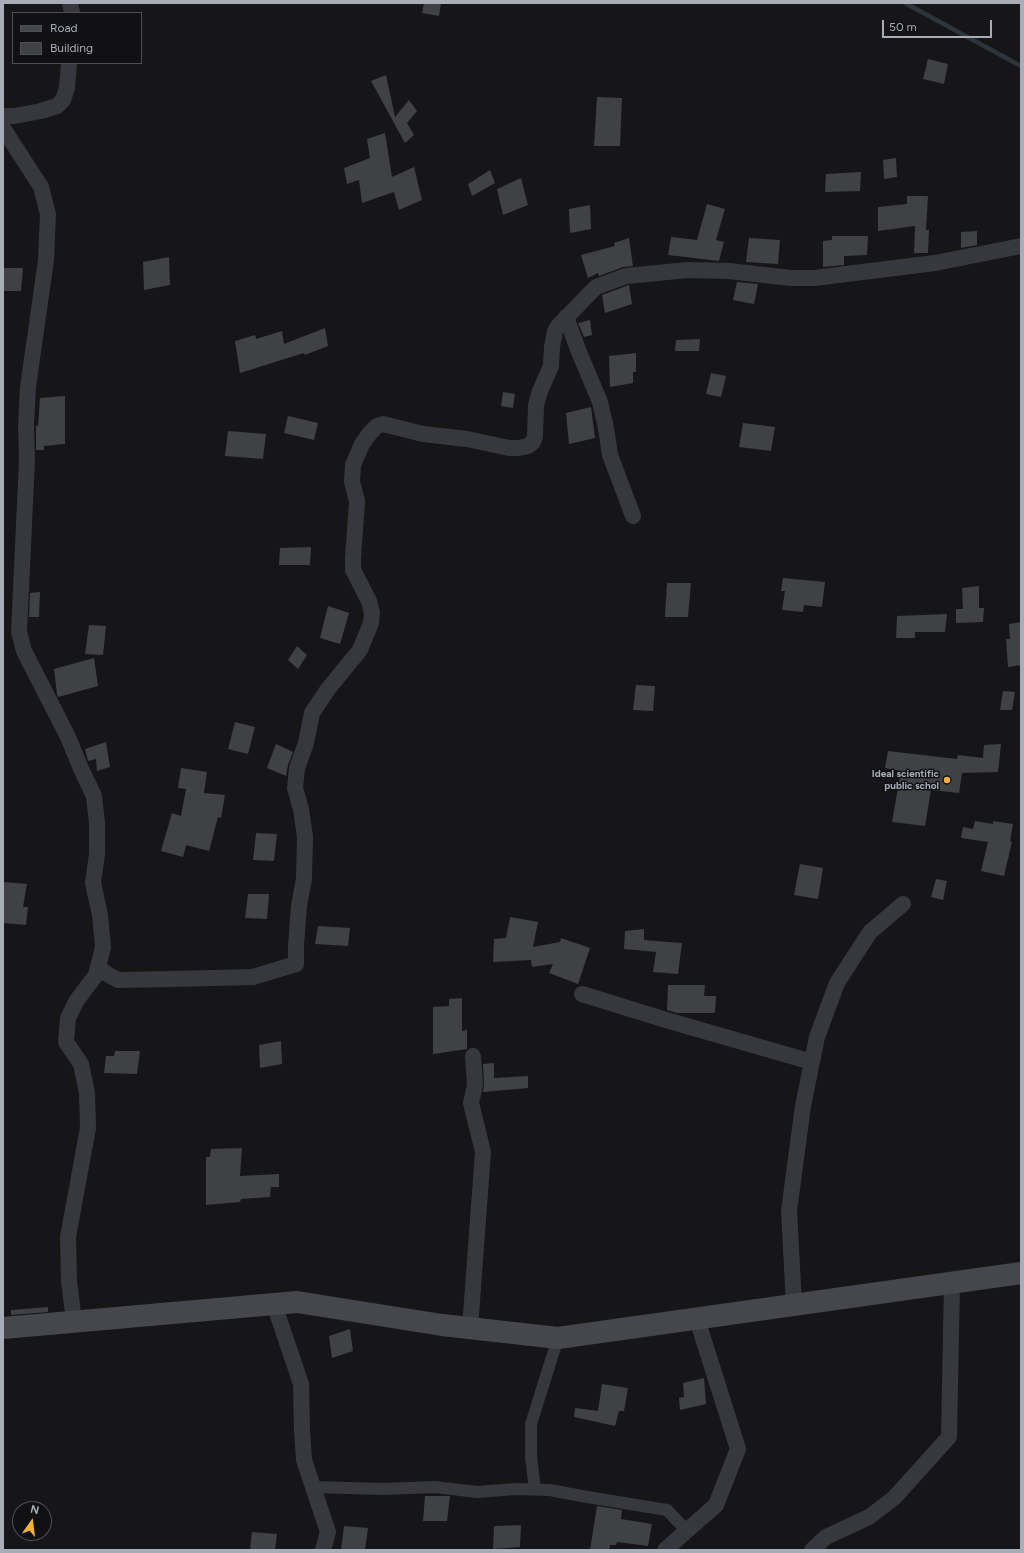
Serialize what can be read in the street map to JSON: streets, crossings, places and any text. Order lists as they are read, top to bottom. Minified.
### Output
{"places":["Ideal scientific public schol"],"legend":["Road","Building"],"scale_bar":"50 m","north":"top"}
